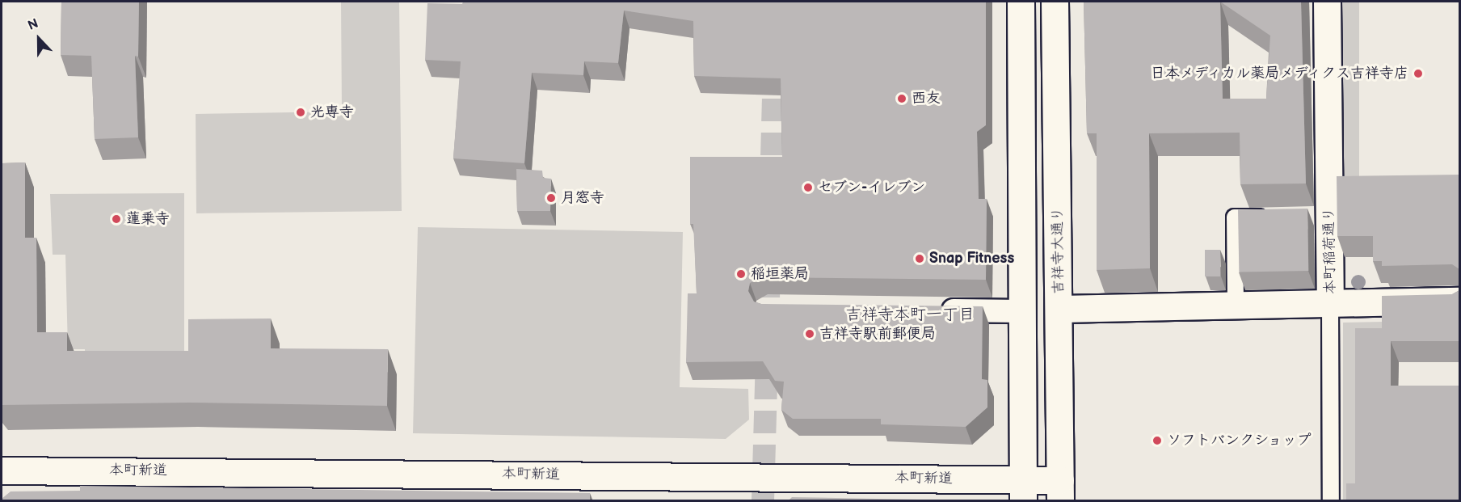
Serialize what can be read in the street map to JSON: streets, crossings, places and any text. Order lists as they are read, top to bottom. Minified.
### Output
{"streets":{"street":["吉祥寺大通り","本町稲荷通り","本町新道"]},"crossings":[["吉祥寺大通り","本町新道"]],"districts":["吉祥寺本町一丁目"],"places":["日本メディカル薬局メディクス吉祥寺店","西友","光専寺","セブン-イレブン","月窓寺","蓮乗寺","Snap Fitness","稲垣薬局","吉祥寺駅前郵便局","ソフトバンクショップ"],"north":"top"}
